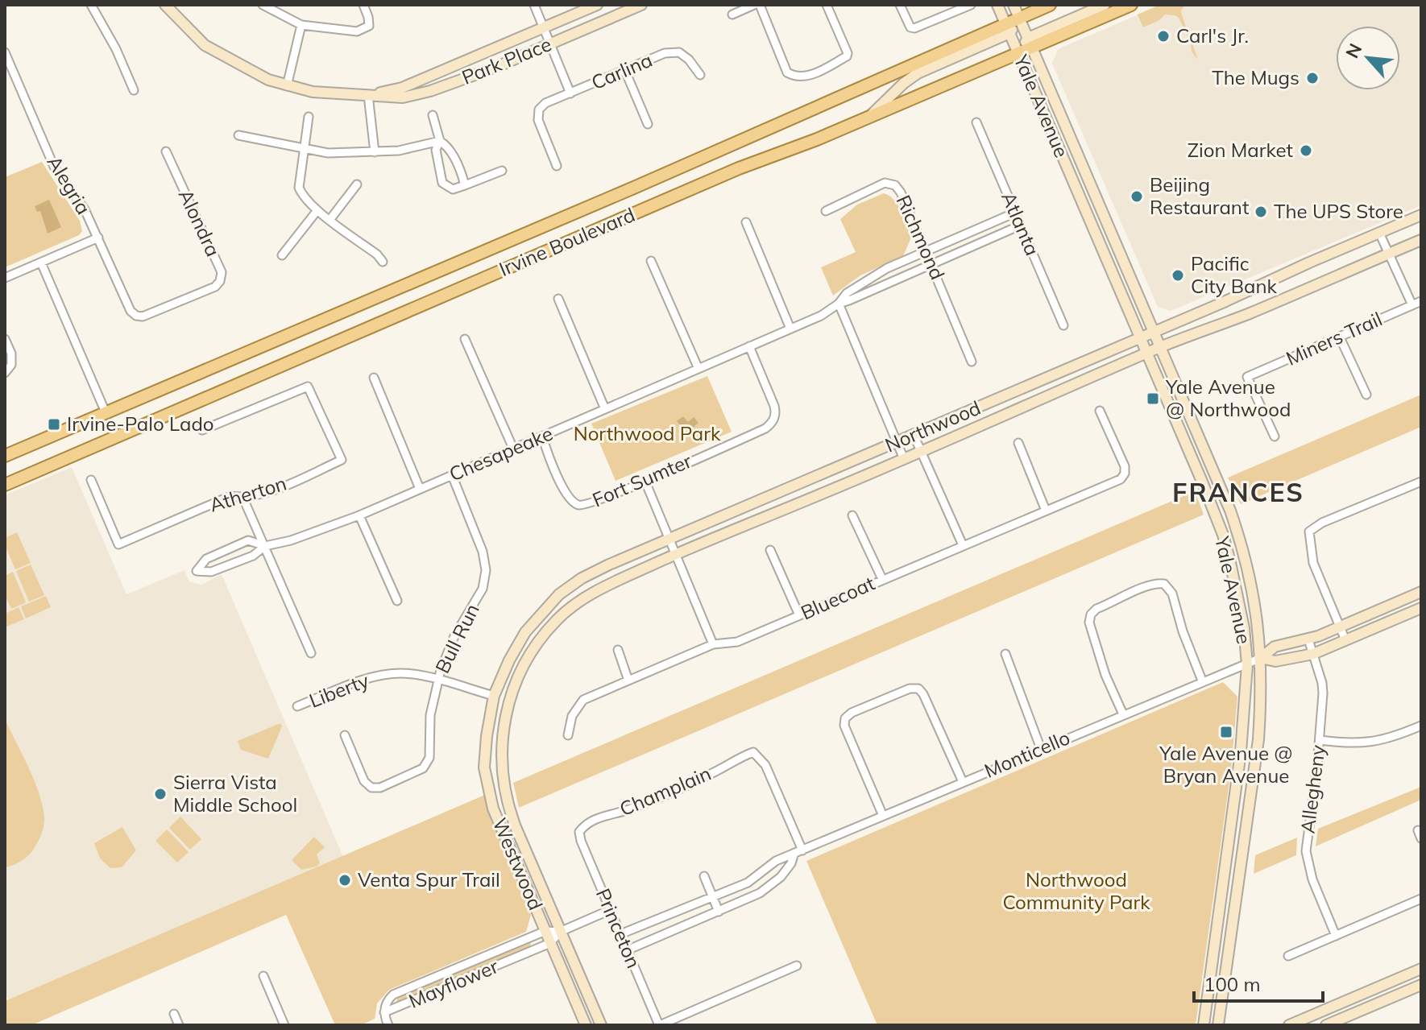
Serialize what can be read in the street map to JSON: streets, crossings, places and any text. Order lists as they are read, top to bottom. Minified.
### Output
{"streets":{"main road":["Irvine Boulevard"],"street":["Park Place","Carlina","Yale Avenue","Alegria","Alondra","Atlanta","Richmond","Miners Trail","Northwood","Chesapeake","Fort Sumter","Atherton","Bluecoat","Bull Run","Liberty","Monticello","Allegheny","Champlain","Westwood","Princeton","Mayflower"]},"crossings":[["Yale Avenue","Irvine Boulevard"],["Yale Avenue","Northwood"],["Yale Avenue","Monticello"],["Alegria","Alondra"],["Atlanta","Chesapeake"],["Richmond","Chesapeake"],["Northwood","Liberty"],["Northwood","Westwood"],["Chesapeake","Fort Sumter"],["Chesapeake","Bull Run"],["Bull Run","Liberty"],["Liberty","Westwood"],["Monticello","Allegheny"],["Monticello","Champlain"],["Monticello","Princeton"],["Champlain","Princeton"],["Westwood","Mayflower"],["Princeton","Mayflower"]],"districts":["FRANCES"],"parks":["Northwood Park","Northwood Community Park"],"places":{"other":["Carl's Jr.","The Mugs","Zion Market","Beijing Restaurant","The UPS Store","Pacific City Bank","Sierra Vista Middle School","Venta Spur Trail"],"transit":["Yale Avenue @ Northwood","Irvine-Palo Lado","Yale Avenue @ Bryan Avenue"]},"scale_bar":"100 m","north":"top left"}
